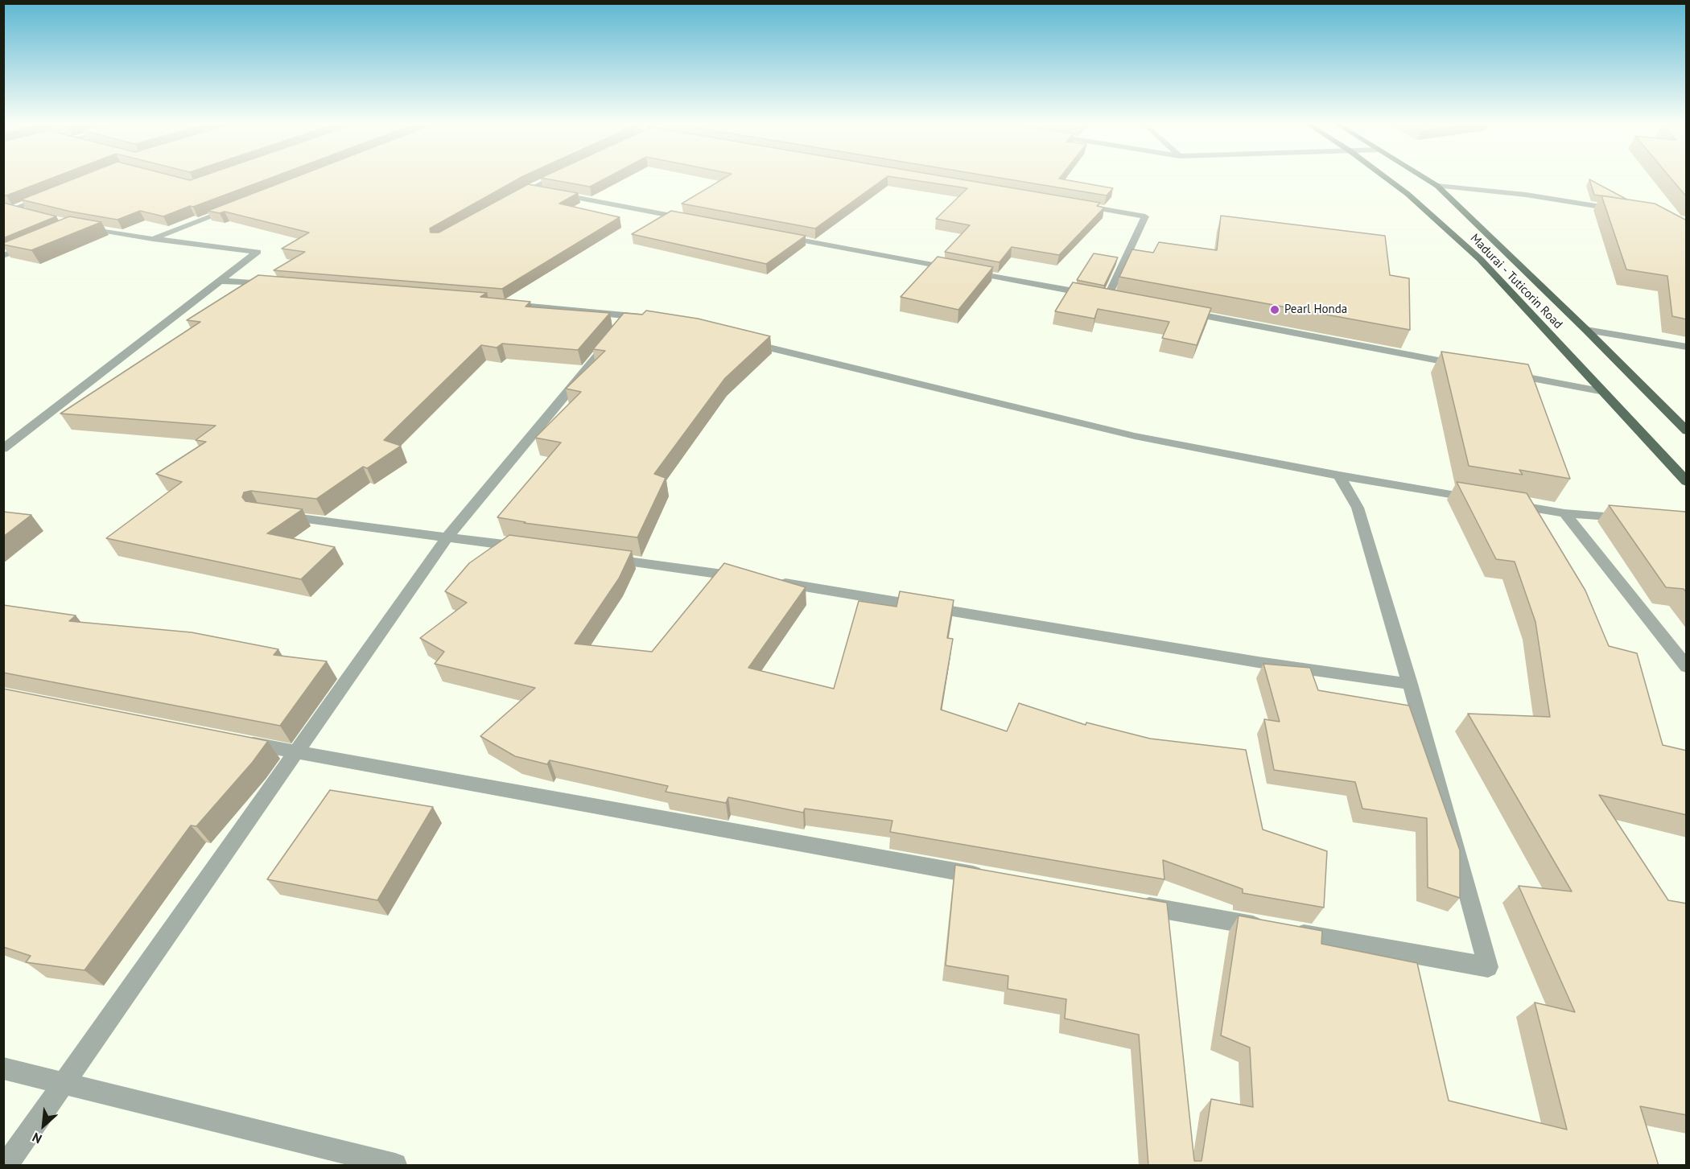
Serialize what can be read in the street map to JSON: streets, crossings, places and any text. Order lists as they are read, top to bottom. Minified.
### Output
{"streets":{"main road":["Madurai - Tuticorin Road"]},"places":["Pearl Honda"],"north":"bottom left"}
